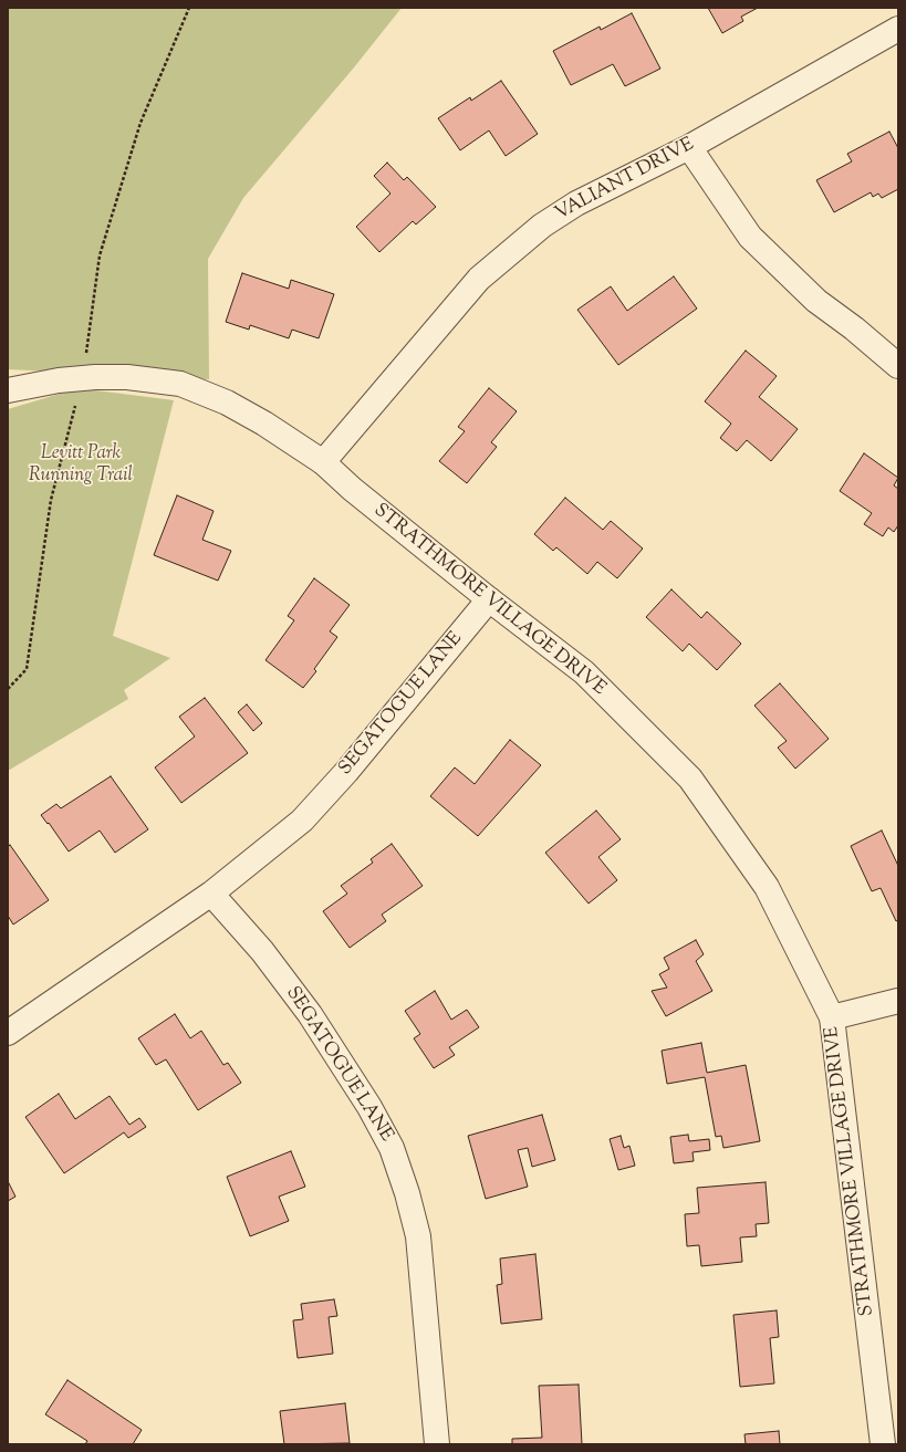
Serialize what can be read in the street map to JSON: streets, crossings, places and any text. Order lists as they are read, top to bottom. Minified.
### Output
{"streets":{"street":["VALIANT DRIVE","STRATHMORE VILLAGE DRIVE","SEGATOGUE LANE"]},"crossings":[["VALIANT DRIVE","STRATHMORE VILLAGE DRIVE"],["STRATHMORE VILLAGE DRIVE","SEGATOGUE LANE"]],"parks":["Levitt Park Running Trail"]}
